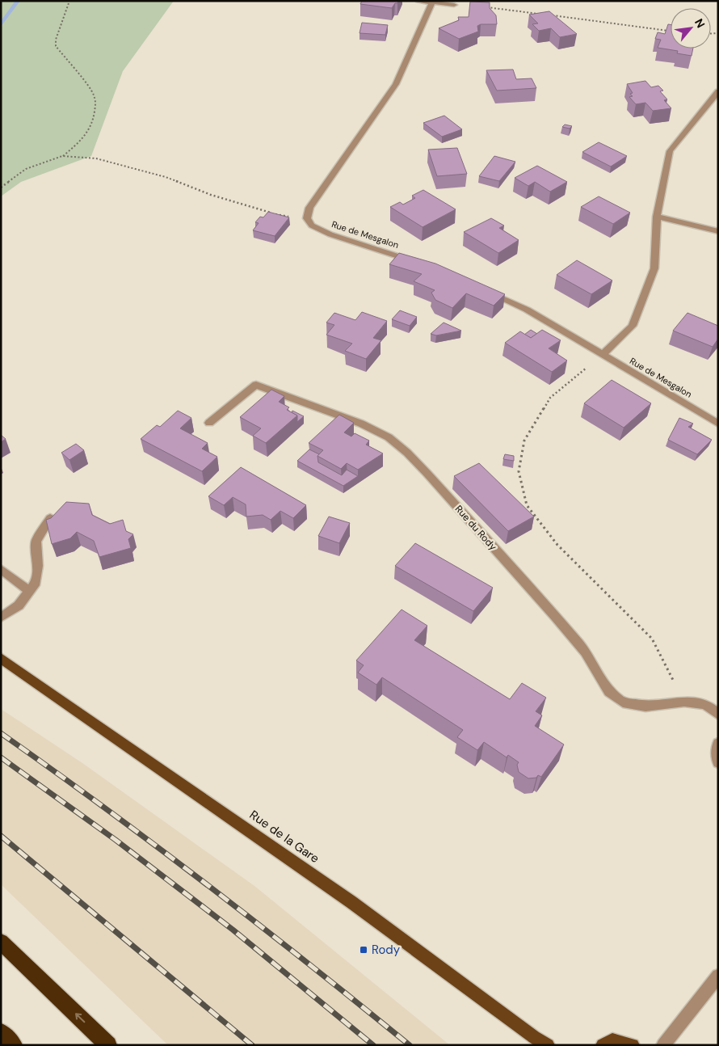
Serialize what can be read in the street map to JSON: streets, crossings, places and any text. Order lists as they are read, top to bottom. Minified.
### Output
{"streets":{"main road":["Rue de la Gare"],"street":["Rue de Mesgalon","Rue du Rody"]},"places":{"transit":["Rody"]},"north":"top right"}
